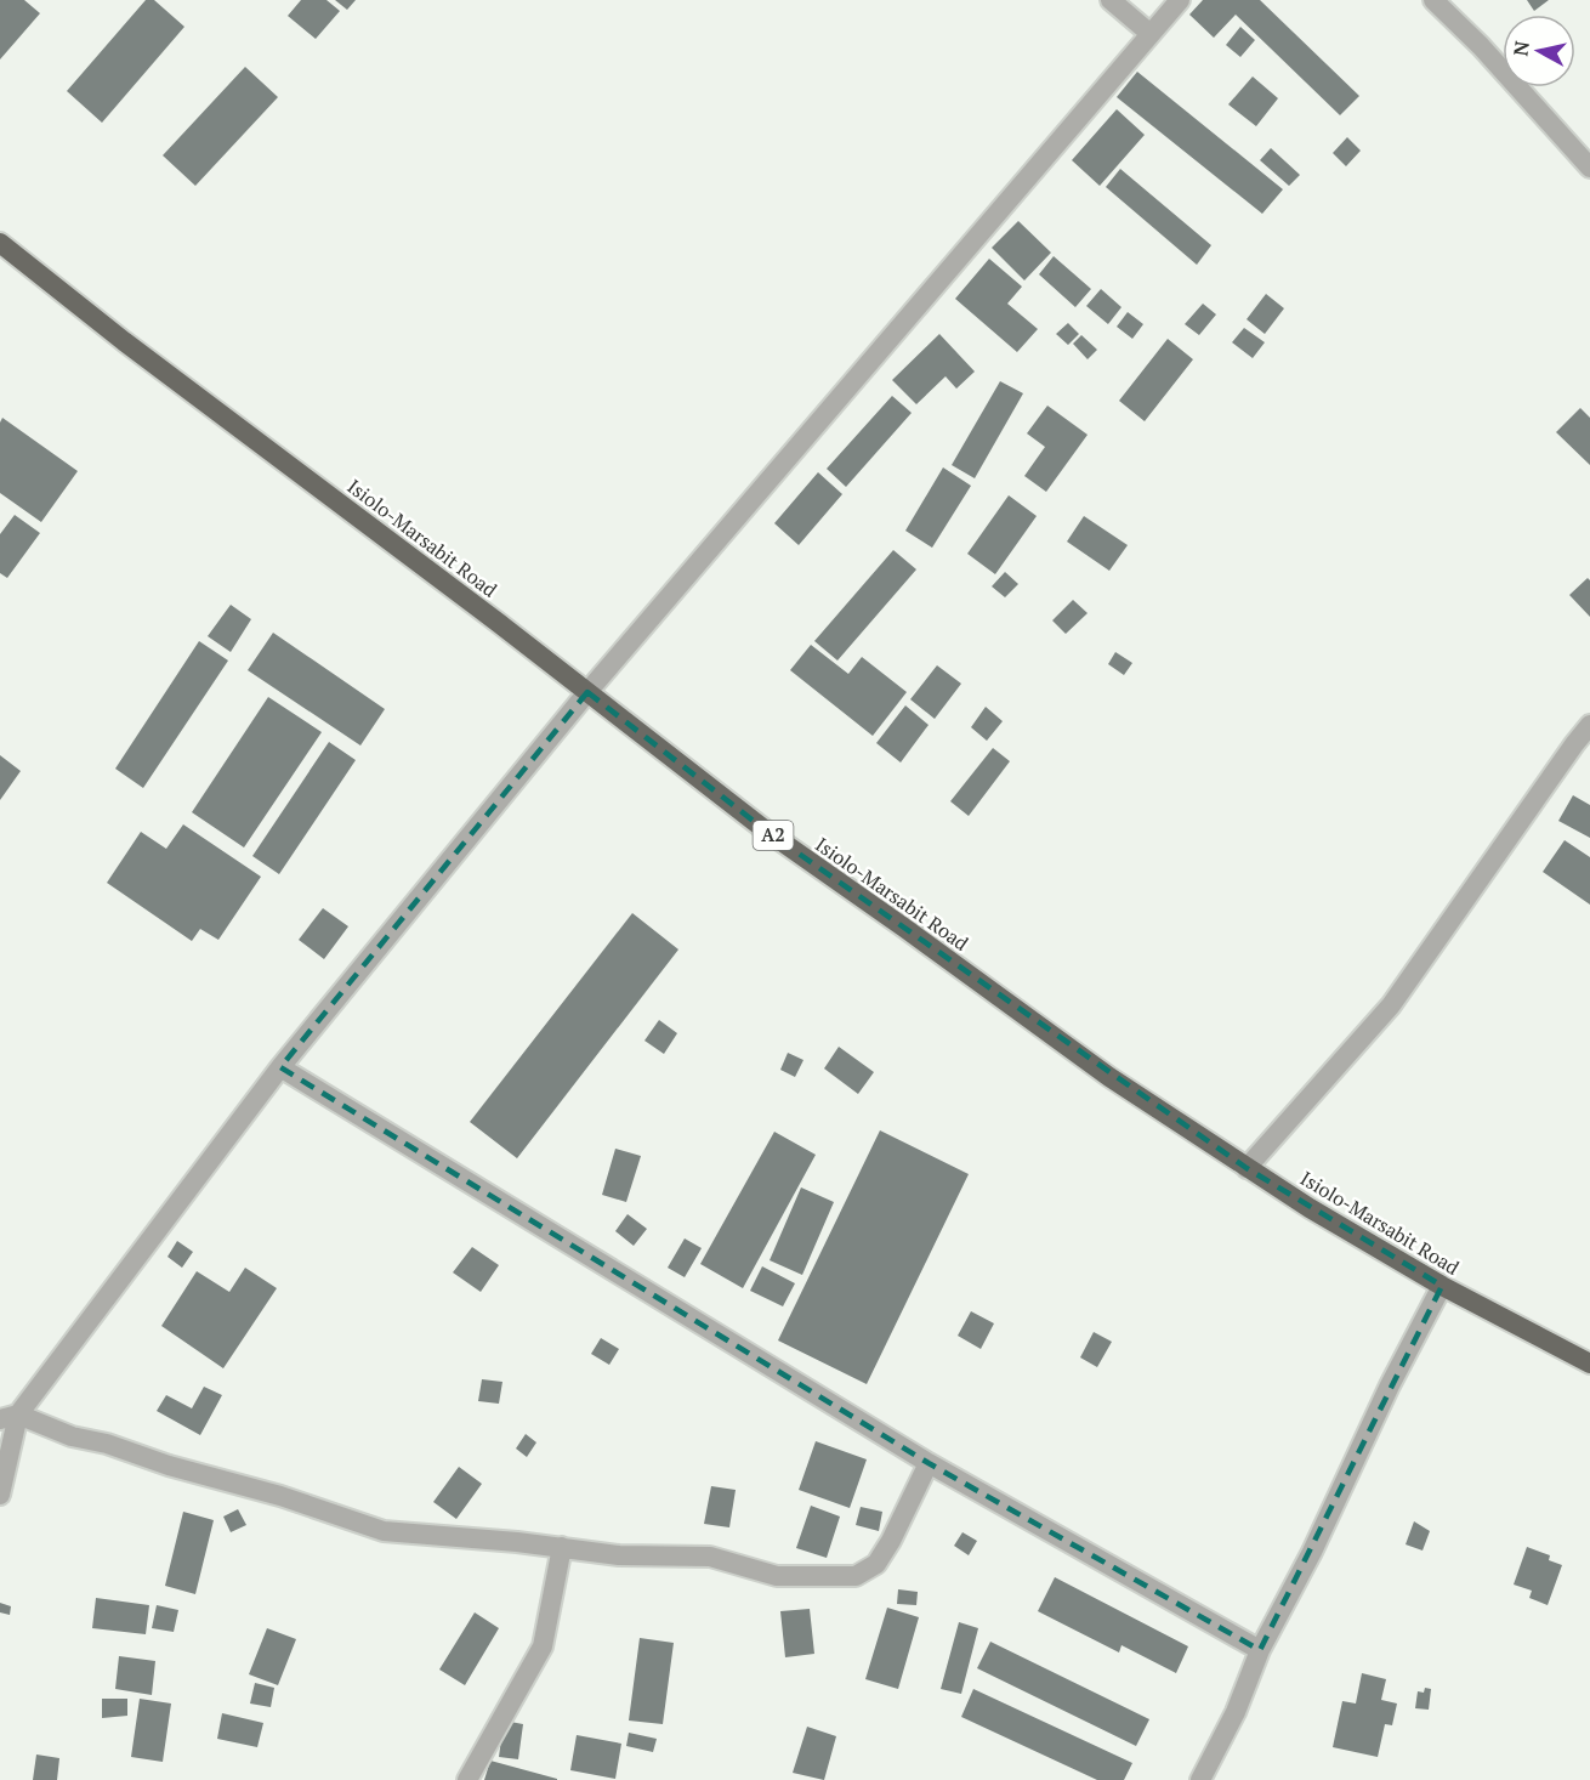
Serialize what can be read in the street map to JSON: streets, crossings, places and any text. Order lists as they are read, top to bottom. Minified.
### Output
{"streets":{"highway":["Isiolo-Marsabit Road","A2"]},"north":"left"}
